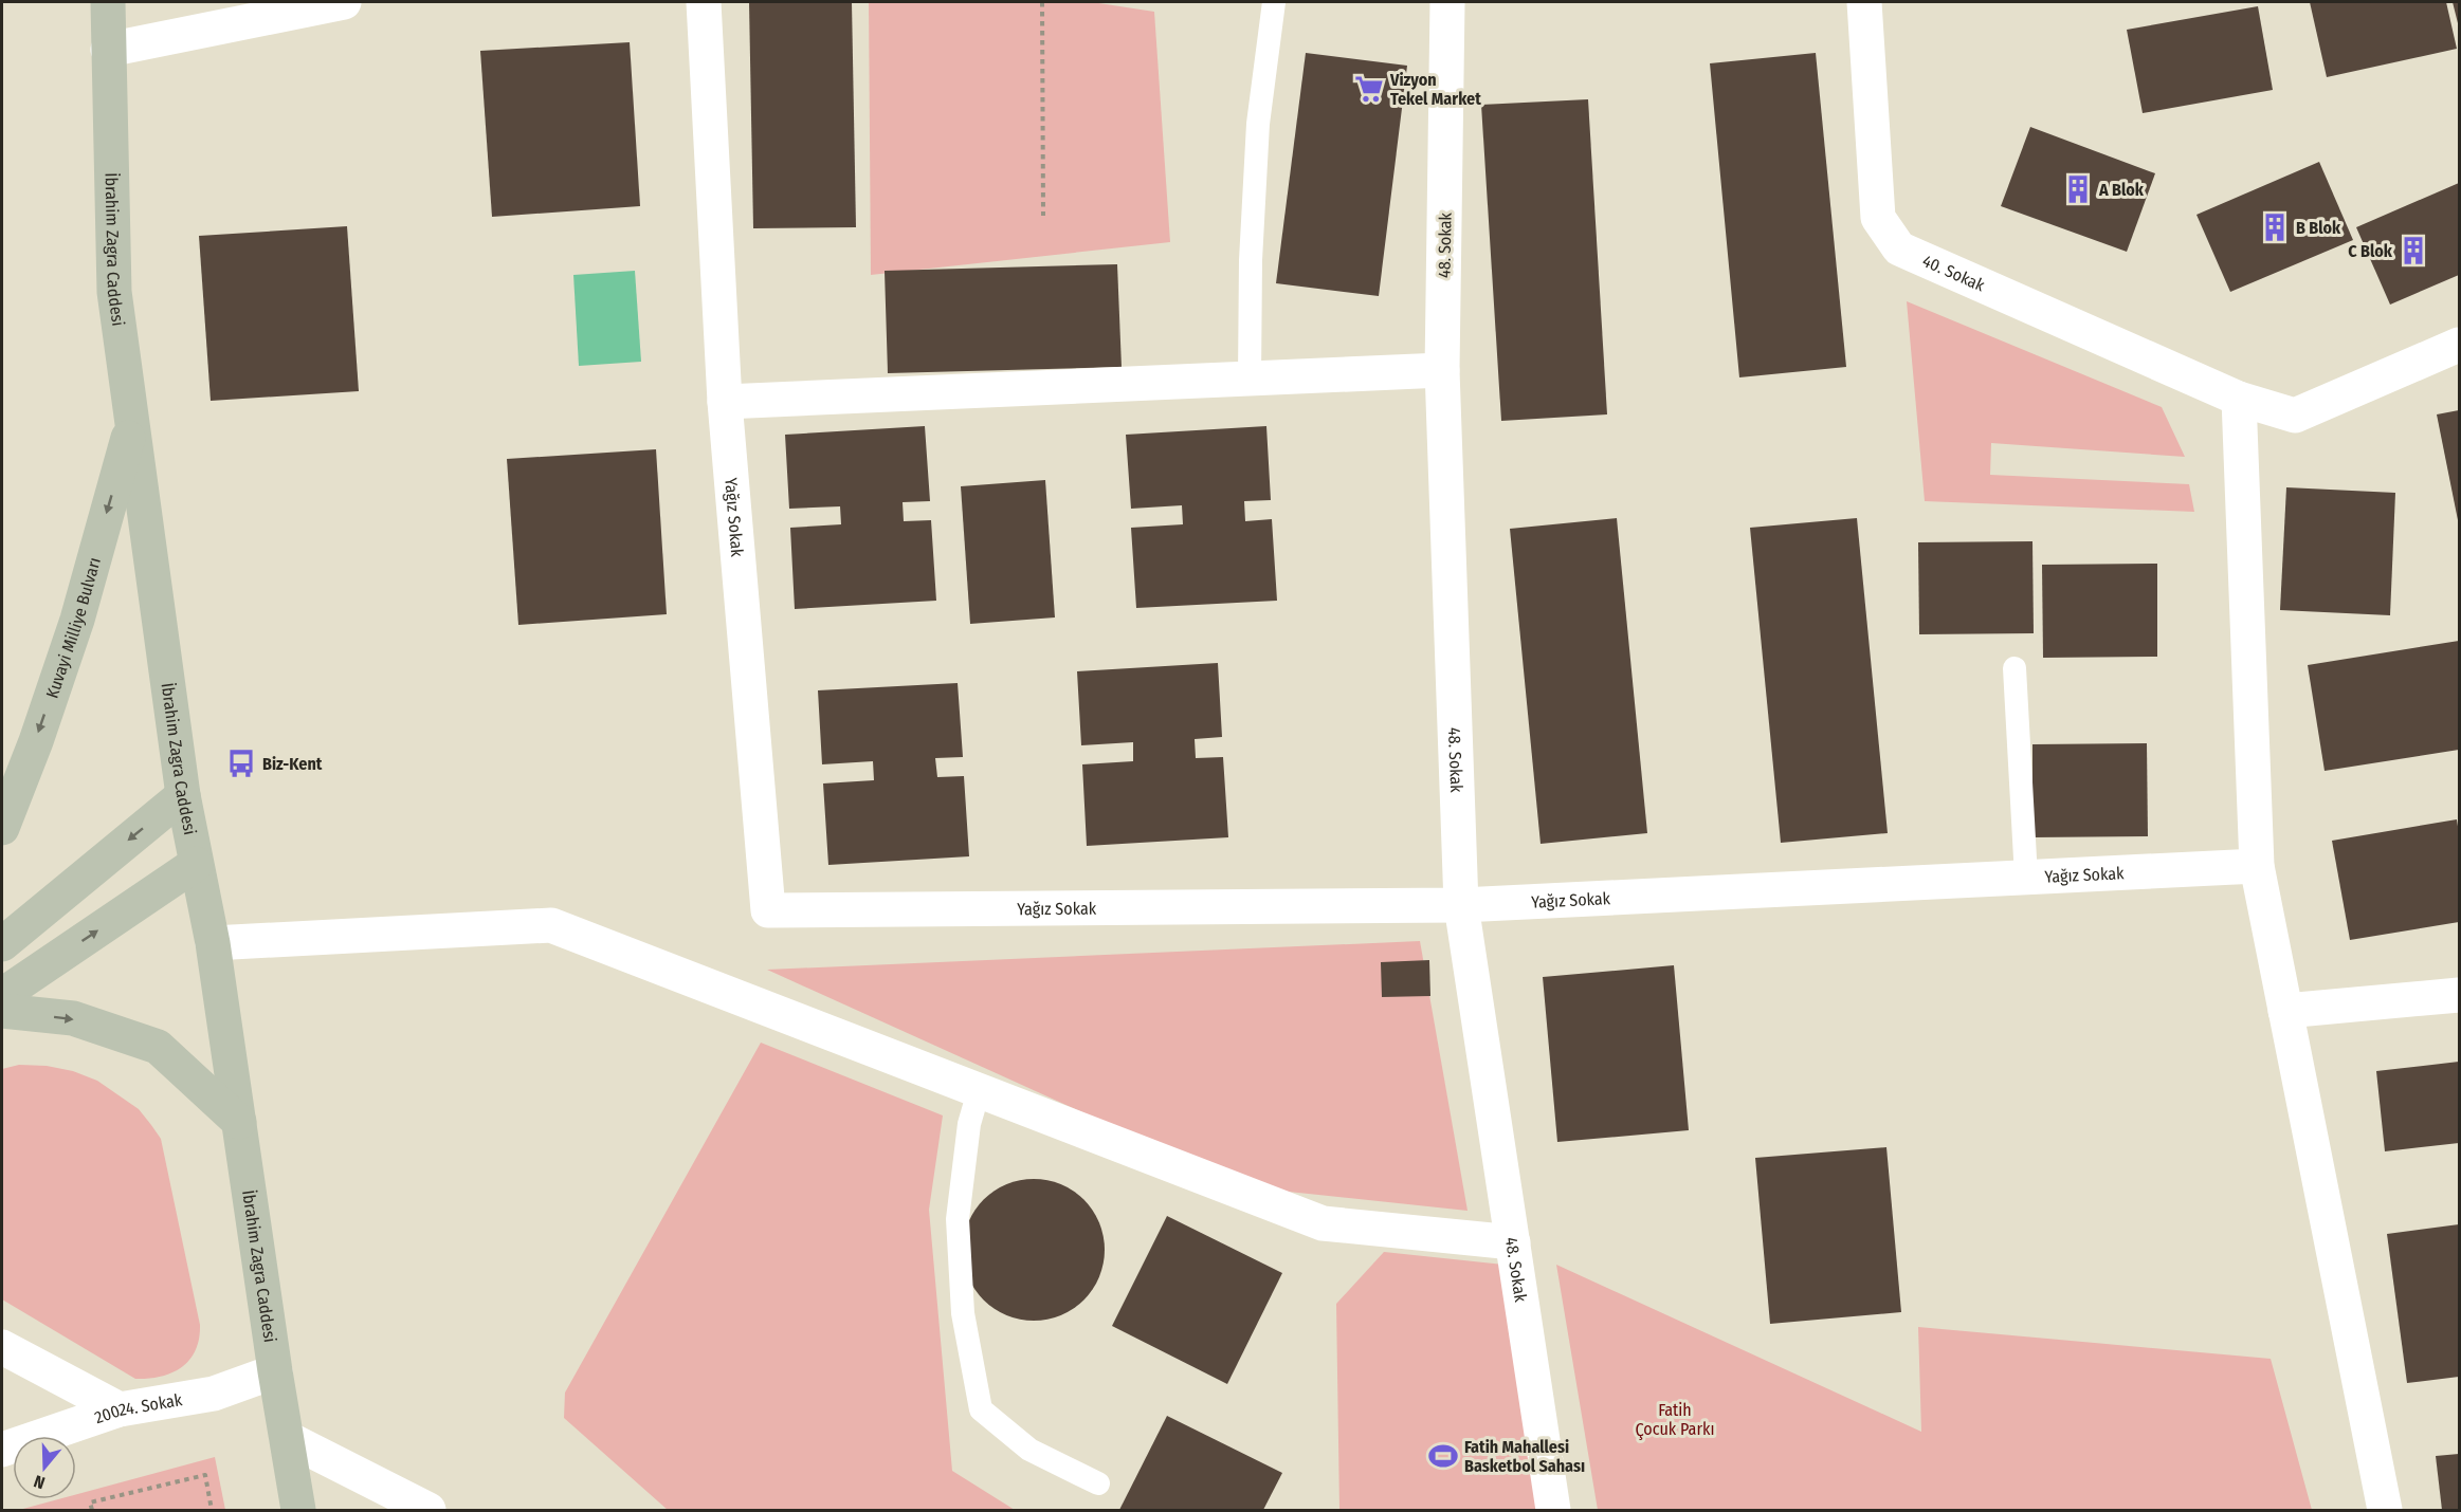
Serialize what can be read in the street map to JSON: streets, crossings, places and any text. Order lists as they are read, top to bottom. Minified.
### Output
{"streets":{"main road":["İbrahim Zagra Caddesi","Kuvayi Milliye Bulvarı"],"street":["48. Sokak","40. Sokak","Yağız Sokak","20024. Sokak"]},"crossings":[["48. Sokak","Yağız Sokak"],["İbrahim Zagra Caddesi","Kuvayi Milliye Bulvarı"],["İbrahim Zagra Caddesi","20024. Sokak"]],"one_way":["Kuvayi Milliye Bulvarı"],"parks":["Fatih Çocuk Parkı"],"places":{"supermarket":["Vizyon Tekel Market"],"building":["A Blok","B Blok","C Blok"],"bus stop":["Biz-Kent"],"sports":["Fatih Mahallesi Basketbol Sahası"]},"north":"bottom"}
